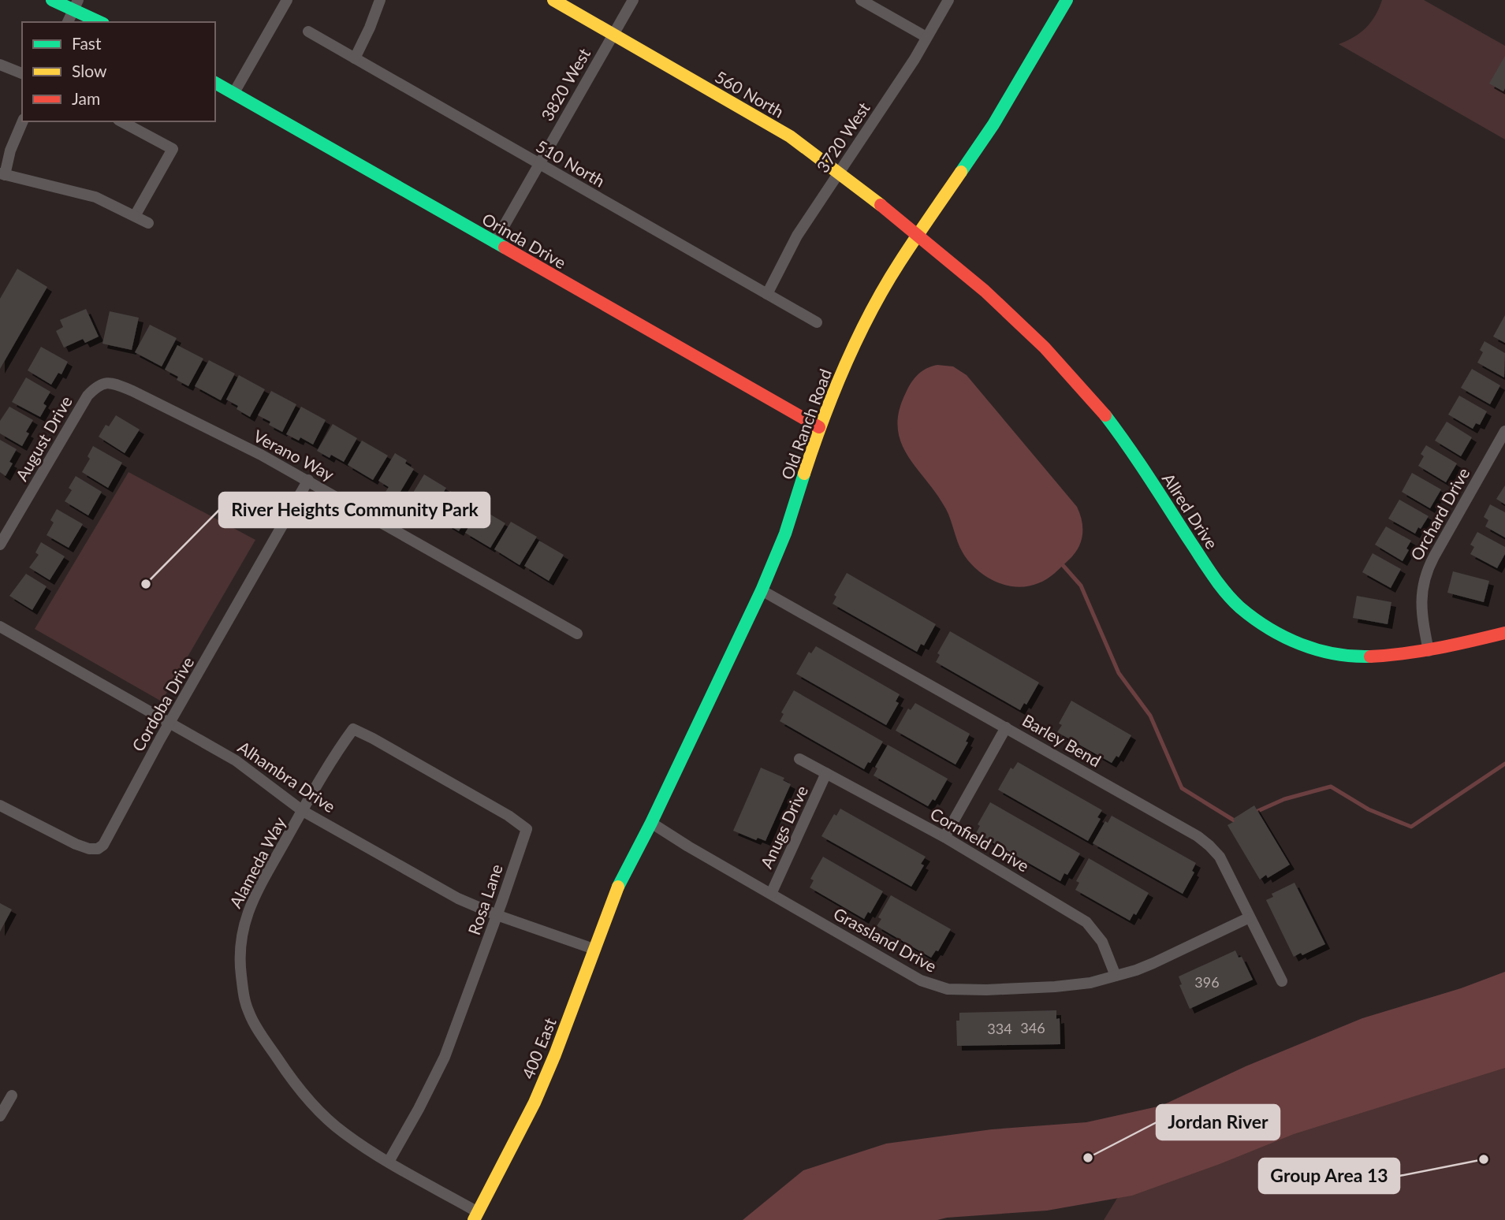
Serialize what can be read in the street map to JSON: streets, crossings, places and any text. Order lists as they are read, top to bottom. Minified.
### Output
{"streets":{"street":["3820 West","560 North","3720 West","510 North","Orinda Drive","Old Ranch Road","August Drive","Verano Way","Allred Drive","Orchard Drive","Cordoba Drive","Barley Bend","Alhambra Drive","Anugs Drive","Cornfield Drive","Alameda Way","Rosa Lane","Grassland Drive","400 East"]},"crossings":[["3820 West","560 North"],["3820 West","510 North"],["3820 West","Orinda Drive"],["560 North","3720 West"],["560 North","Old Ranch Road"],["560 North","Allred Drive"],["3720 West","510 North"],["Orinda Drive","Old Ranch Road"],["Old Ranch Road","Allred Drive"],["Old Ranch Road","Barley Bend"],["Old Ranch Road","Grassland Drive"],["Old Ranch Road","400 East"],["August Drive","Verano Way"],["Verano Way","Cordoba Drive"],["Allred Drive","Orchard Drive"],["Cordoba Drive","Alhambra Drive"],["Barley Bend","Grassland Drive"],["Alhambra Drive","Alameda Way"],["Alhambra Drive","Rosa Lane"],["Alhambra Drive","400 East"],["Anugs Drive","Cornfield Drive"],["Anugs Drive","Grassland Drive"],["Cornfield Drive","Grassland Drive"],["Alameda Way","Rosa Lane"],["Alameda Way","400 East"]],"places":["River Heights Community Park","Jordan River","Group Area 13"],"house_numbers":["396","346","334"],"legend":["Fast","Slow","Jam"]}
